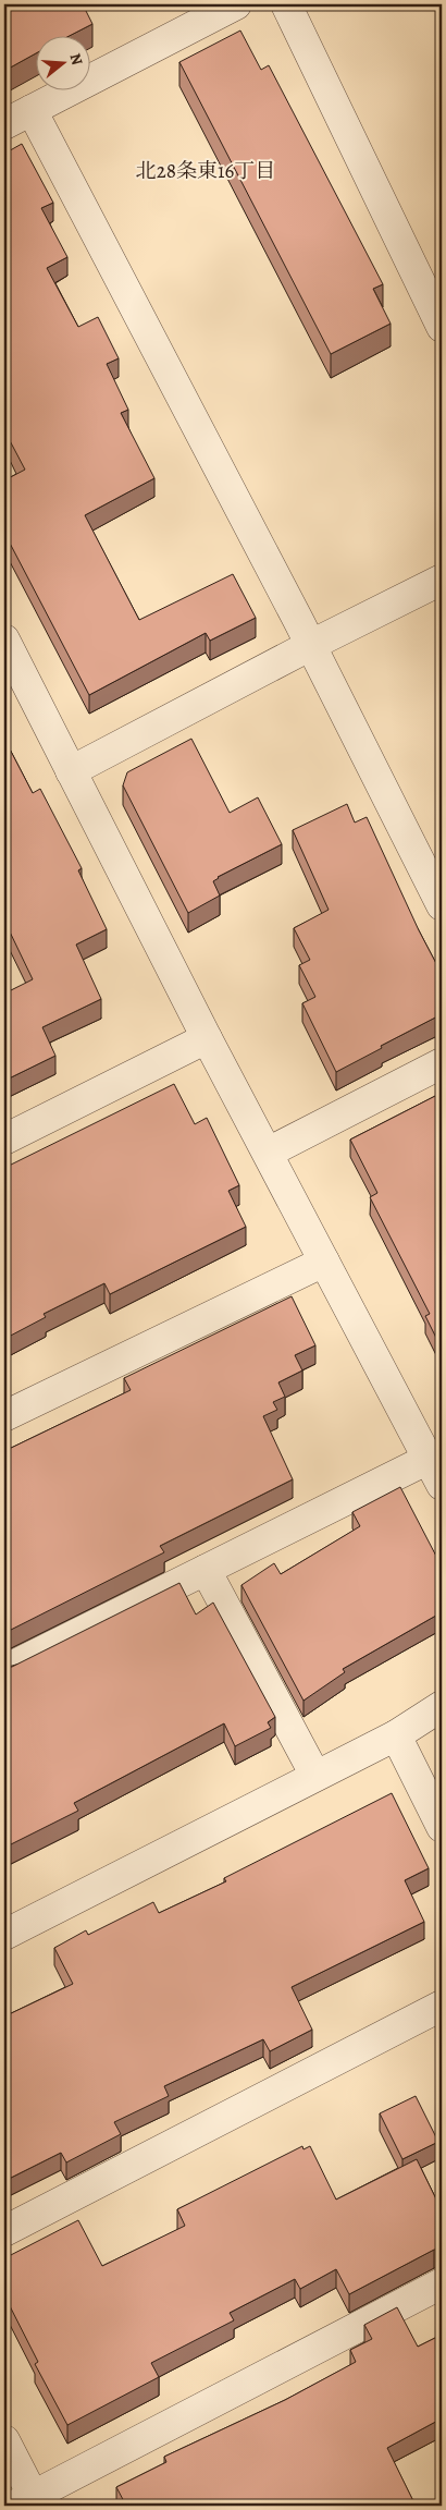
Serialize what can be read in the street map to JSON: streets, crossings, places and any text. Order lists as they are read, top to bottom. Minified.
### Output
{"districts":["北28条東16丁目"],"north":"right"}
